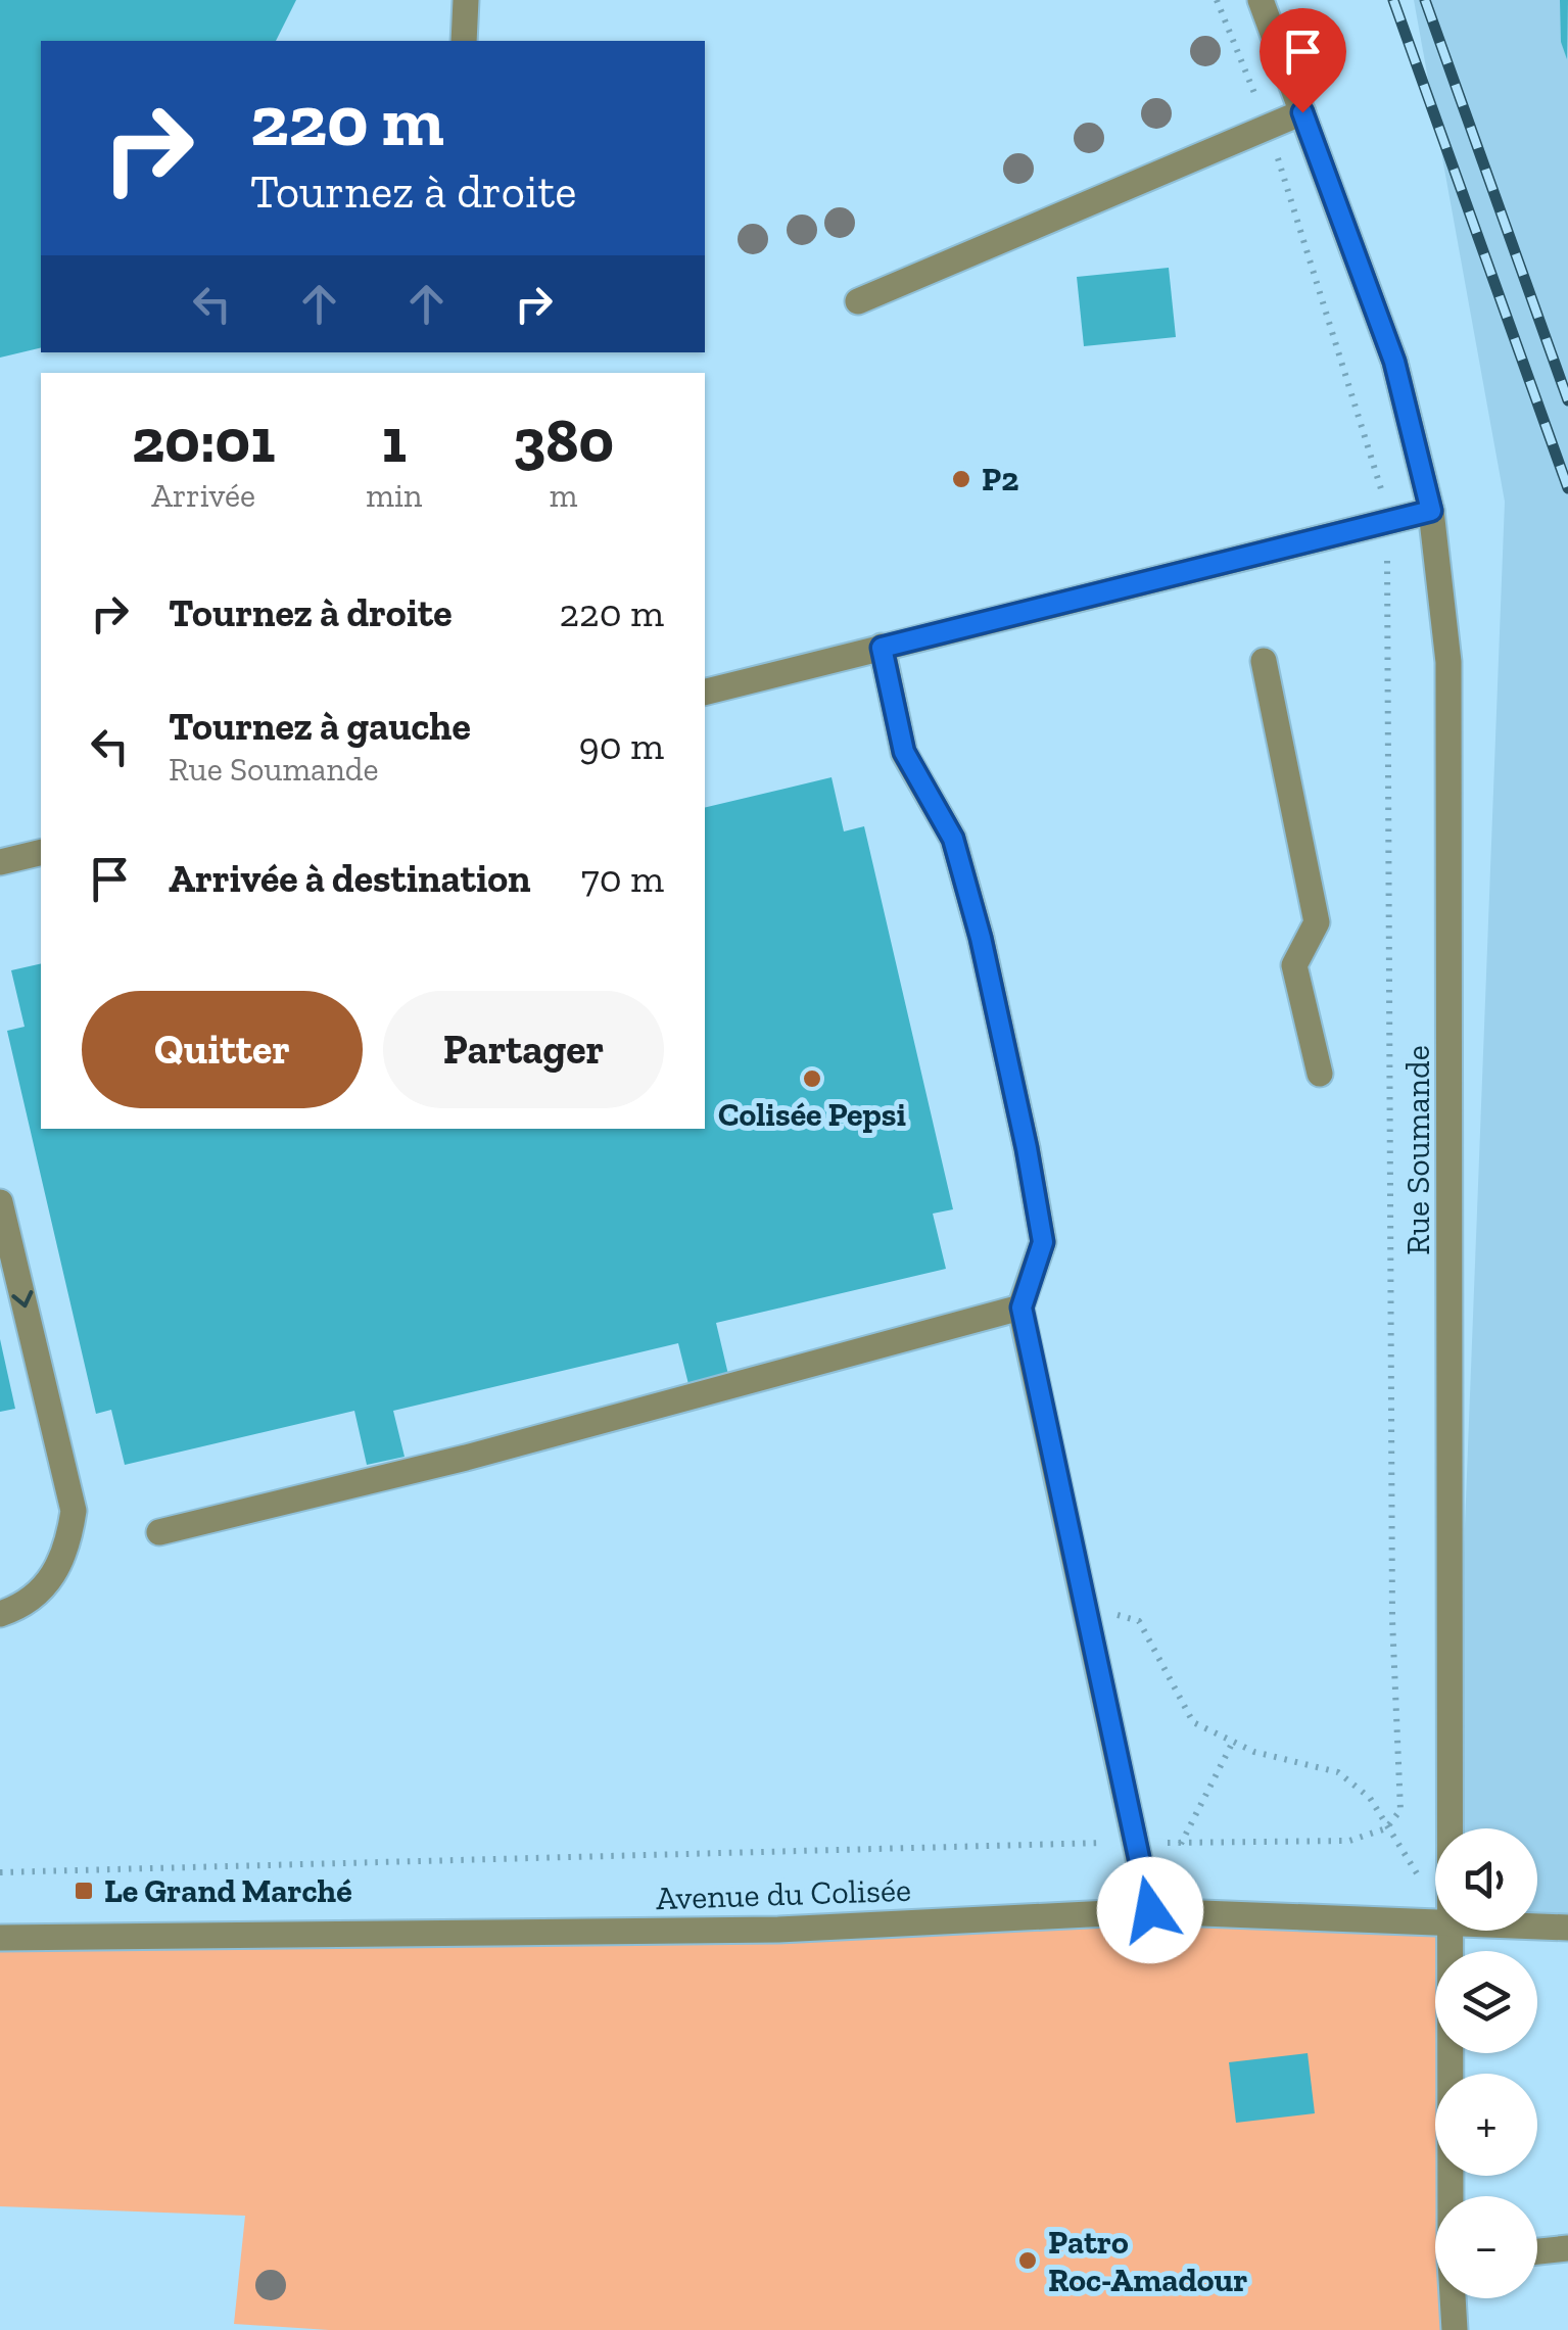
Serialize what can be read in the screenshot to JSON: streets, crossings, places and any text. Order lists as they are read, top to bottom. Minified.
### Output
{"streets":{"street":["Rue Soumande","Avenue du Colisée"]},"places":{"other":["P2","Colisée Pepsi","Patro Roc-Amadour"],"transit":["Le Grand Marché"]},"page":{"turn":["220 m","Tournez à droite"],"eta":["20:01","Arrivée","1","min","380","m"],"list":[{"name":"Tournez à droite","value":"220 m"},{"name":"Tournez à gauche","note":"Rue Soumande","value":"90 m"},{"name":"Arrivée à destination","value":"70 m"}],"buttons":["Quitter","Partager"],"map_buttons":["+","−"]}}
